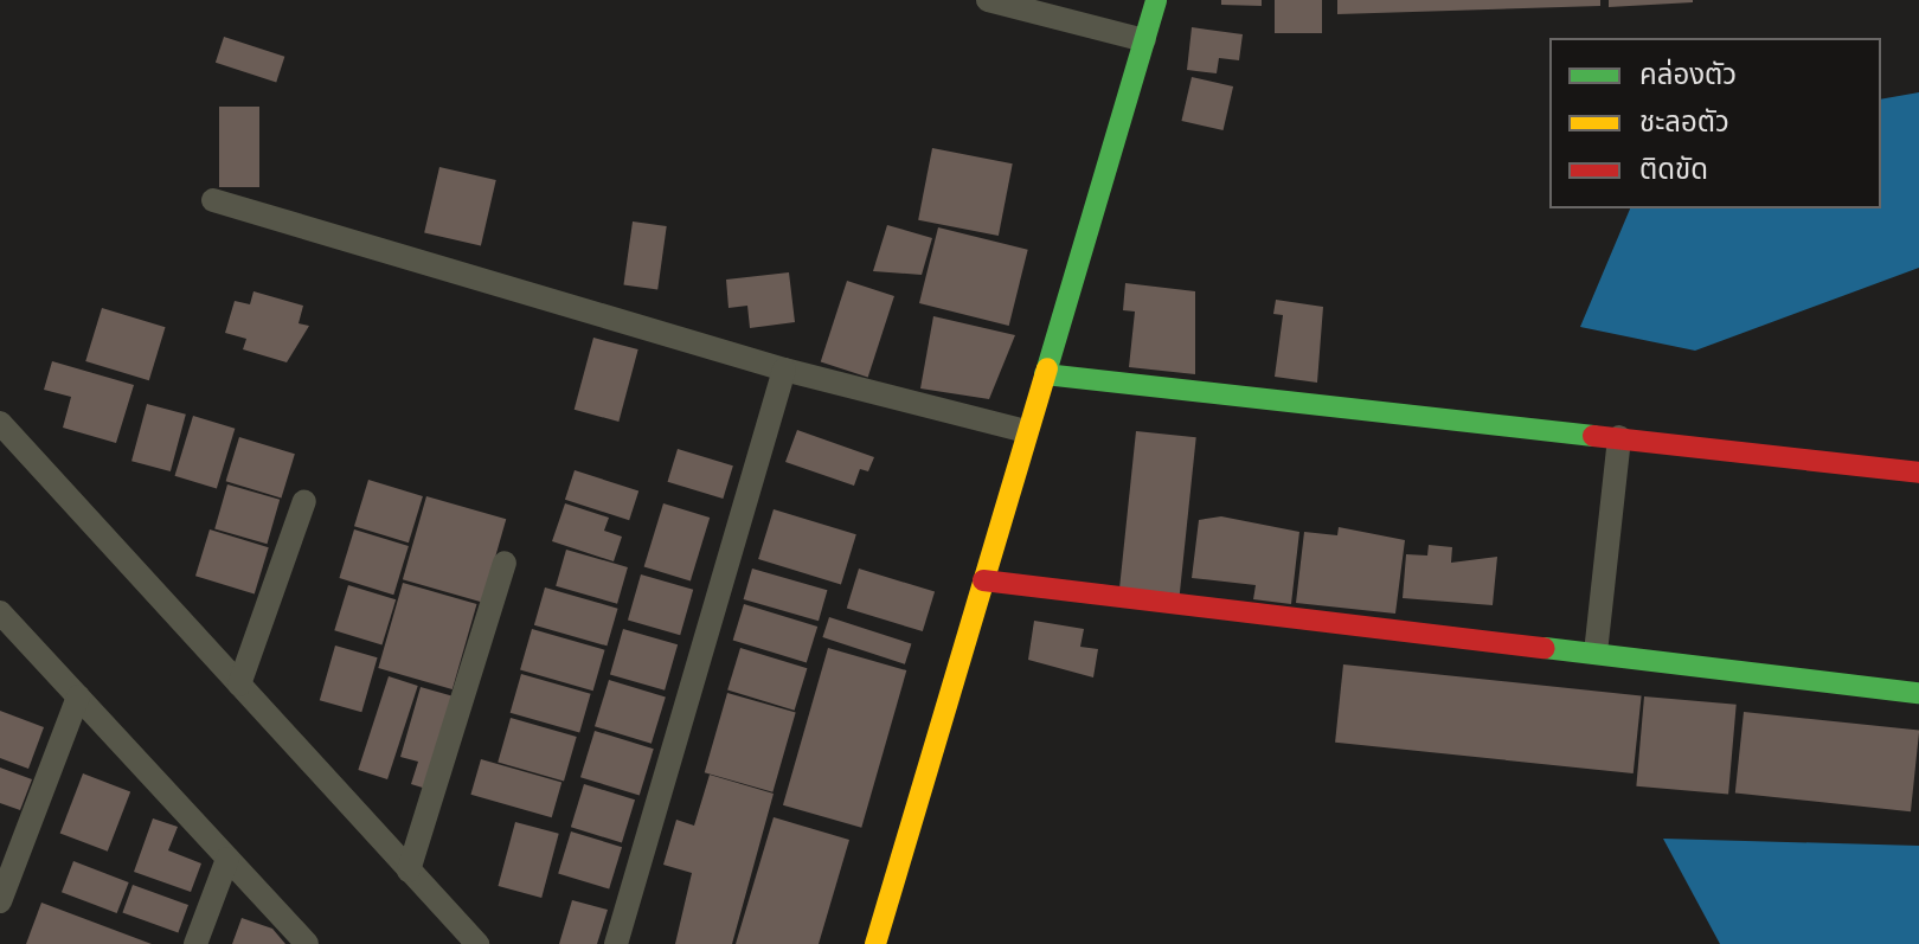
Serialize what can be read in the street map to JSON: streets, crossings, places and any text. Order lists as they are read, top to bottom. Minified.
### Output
{"legend":["คล่องตัว","ชะลอตัว","ติดขัด"]}
